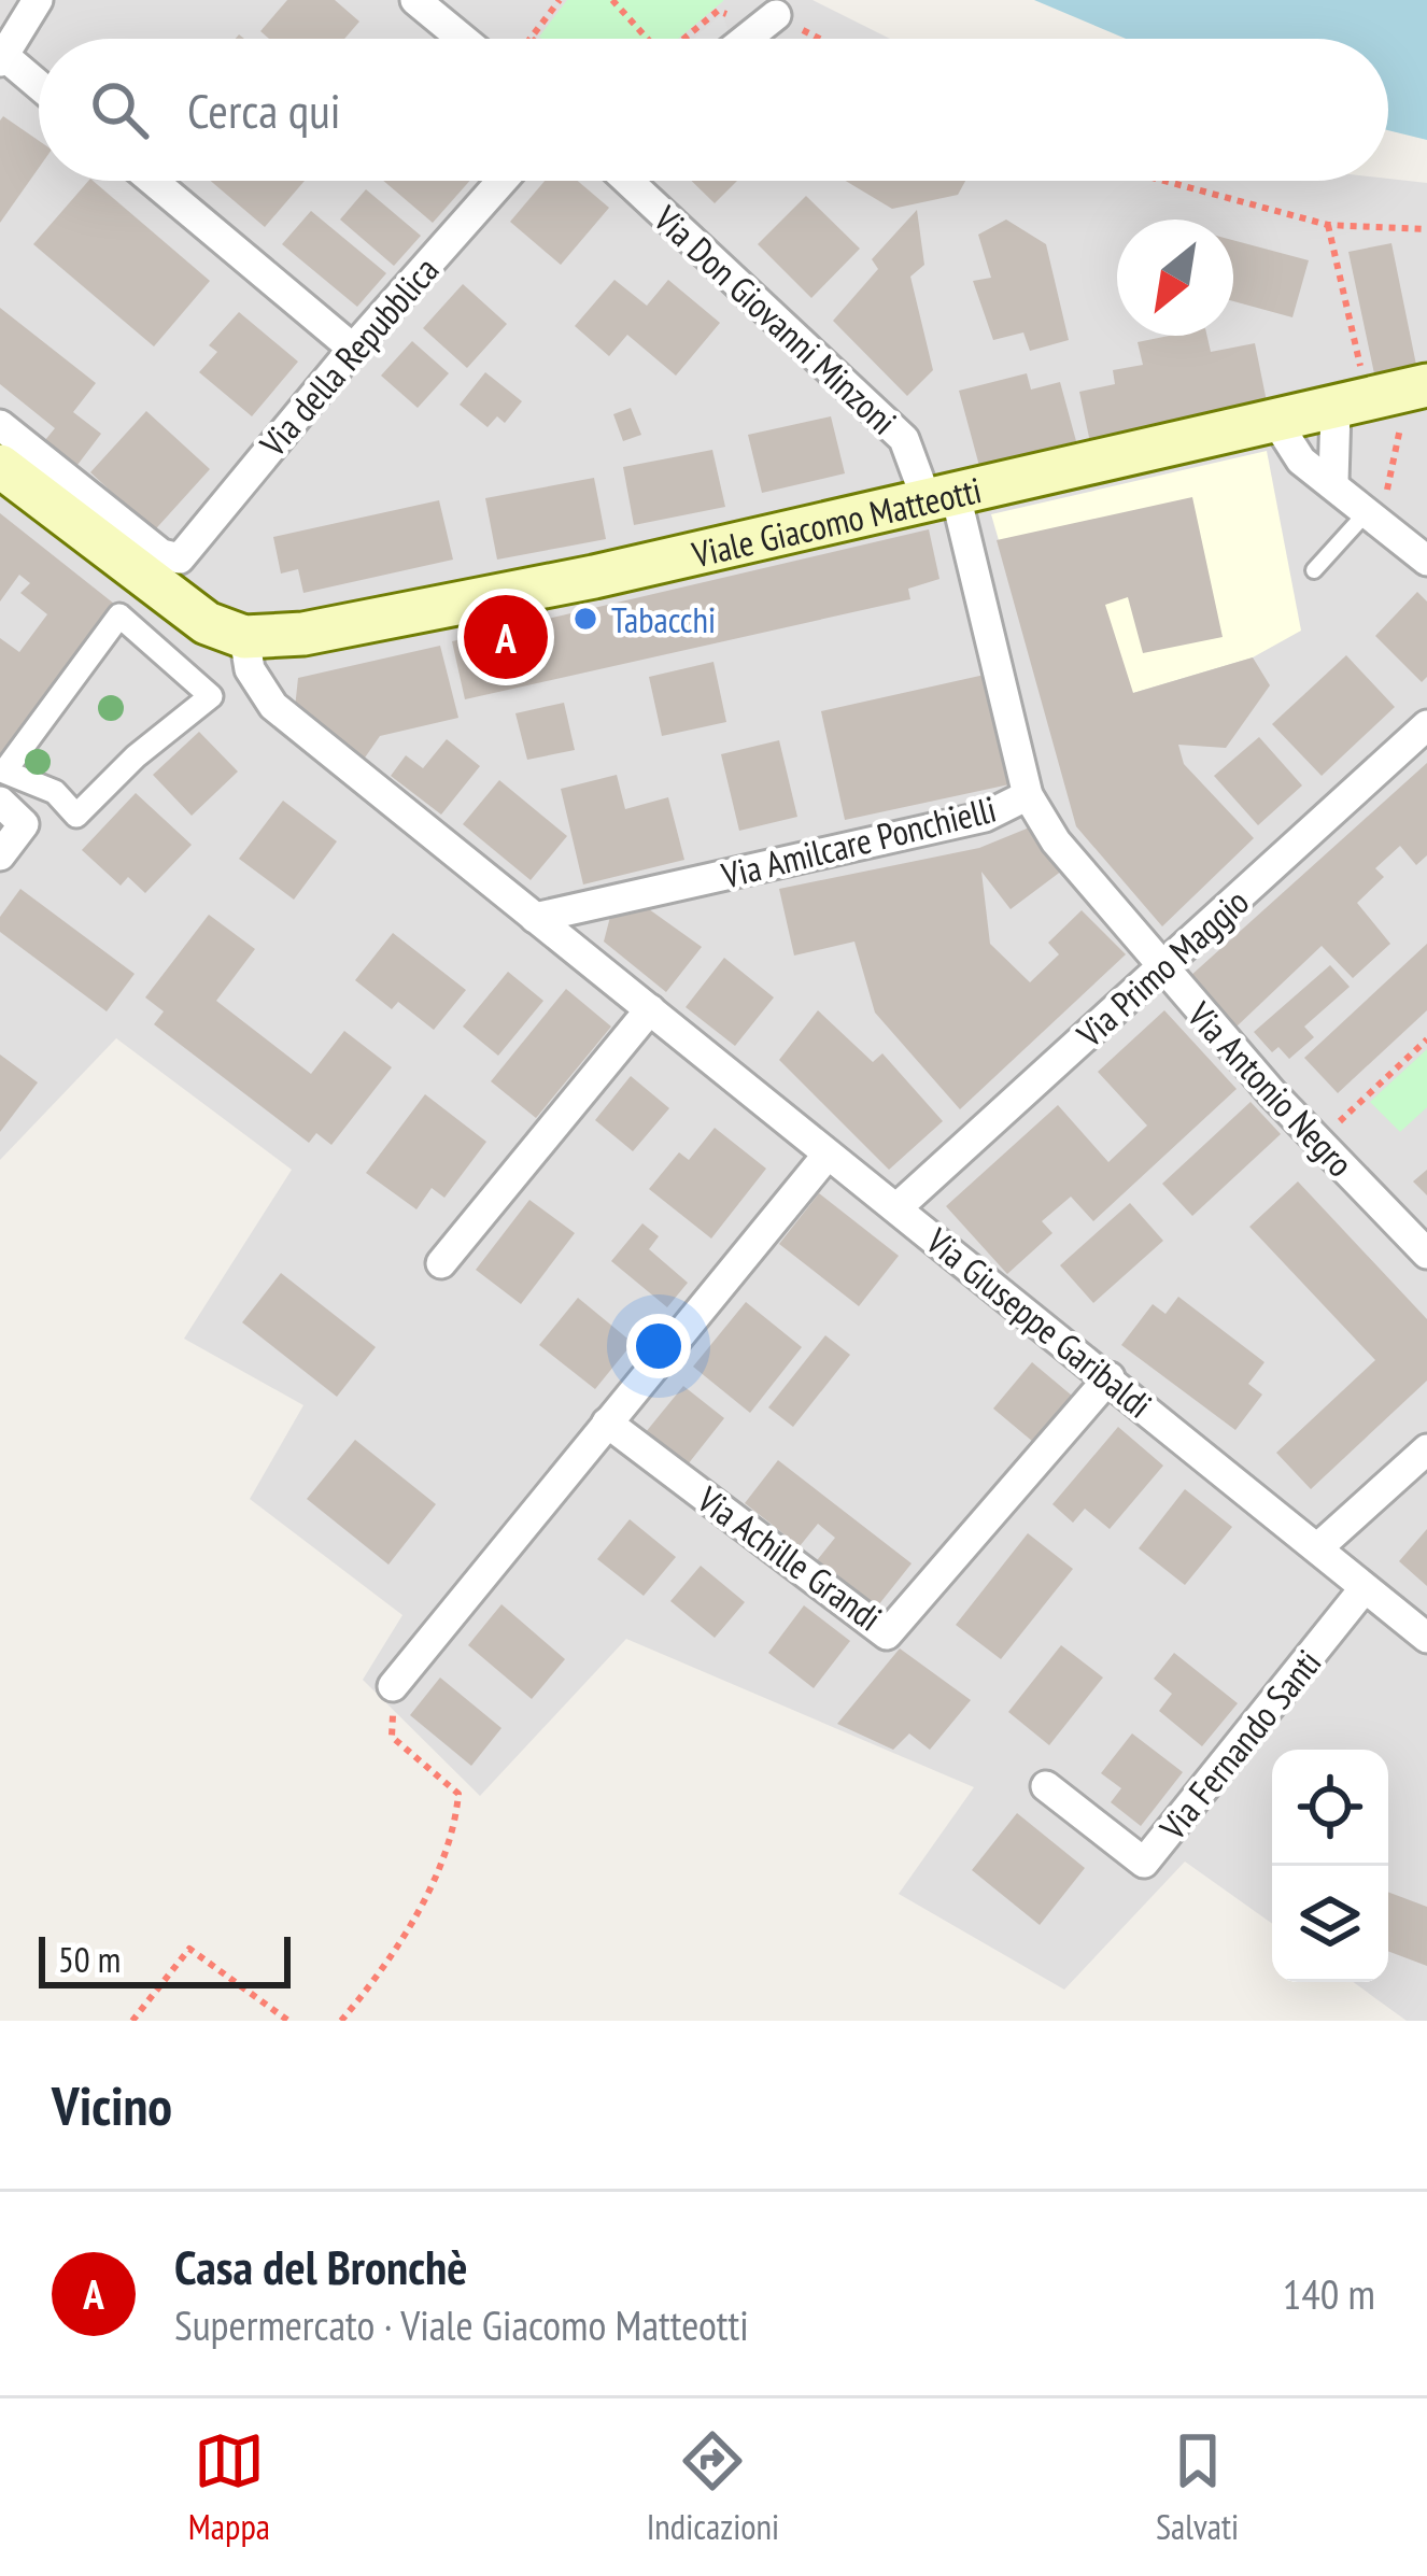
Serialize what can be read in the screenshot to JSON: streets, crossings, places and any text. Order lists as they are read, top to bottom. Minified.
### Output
{"streets":{"main road":["Viale Giacomo Matteotti"],"street":["Via Don Giovanni Minzoni","Via della Repubblica","Via Amilcare Ponchielli","Via Primo Maggio","Via Antonio Negro","Via Giuseppe Garibaldi","Via Achille Grandi","Via Fernando Santi"]},"crossings":[["Via Don Giovanni Minzoni","Viale Giacomo Matteotti"],["Via Don Giovanni Minzoni","Via Amilcare Ponchielli"],["Viale Giacomo Matteotti","Via Amilcare Ponchielli"],["Viale Giacomo Matteotti","Via Giuseppe Garibaldi"],["Via Amilcare Ponchielli","Via Antonio Negro"],["Via Amilcare Ponchielli","Via Giuseppe Garibaldi"],["Via Primo Maggio","Via Antonio Negro"],["Via Primo Maggio","Via Giuseppe Garibaldi"],["Via Giuseppe Garibaldi","Via Achille Grandi"],["Via Giuseppe Garibaldi","Via Fernando Santi"]],"places":["Tabacchi"],"scale_bar":"50 m","north":"bottom left","page":{"search":"Cerca qui","pins":"A","scale":"50 m","heading":"Vicino","list":[{"mark":"A","name":"Casa del Bronchè","note":"Supermercato · Viale Giacomo Matteotti","value":"140 m"}],"nav":["Mappa","Indicazioni","Salvati"]}}
